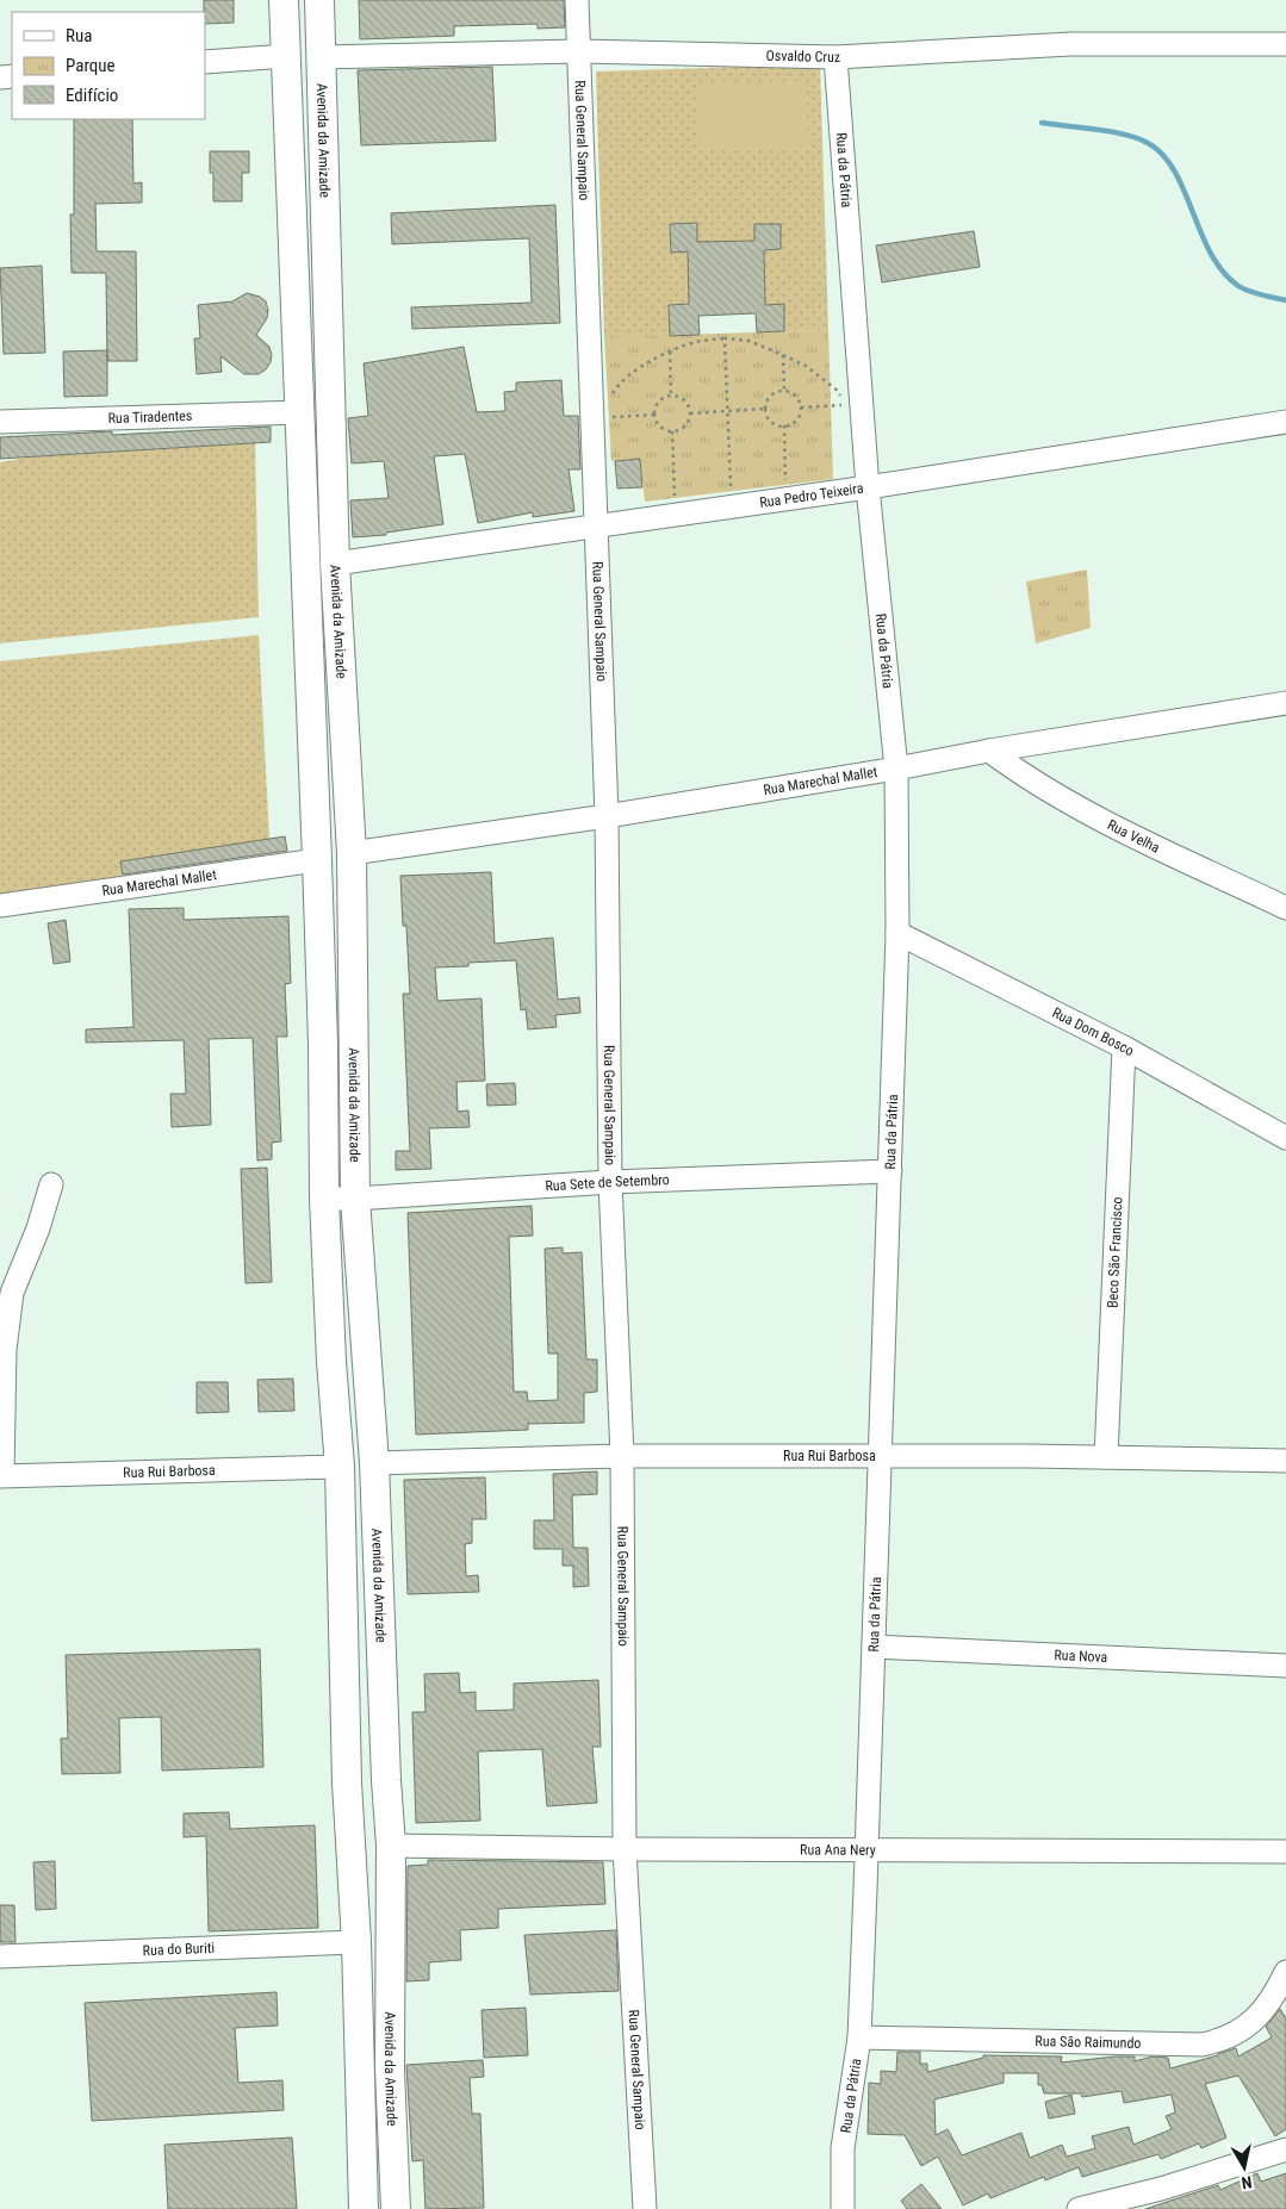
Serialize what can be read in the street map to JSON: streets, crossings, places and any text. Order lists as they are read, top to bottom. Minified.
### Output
{"streets":{"main road":["Avenida da Amizade"],"street":["Osvaldo Cruz","Rua General Sampaio","Rua da Pátria","Rua Tiradentes","Rua Pedro Teixeira","Rua Marechal Mallet","Rua Velha","Rua Dom Bosco","Rua Sete de Setembro","Beco São Francisco","Rua Rui Barbosa","Rua Nova","Rua Ana Nery","Rua do Buriti","Rua São Raimundo"]},"crossings":[["Osvaldo Cruz","Avenida da Amizade"],["Osvaldo Cruz","Rua General Sampaio"],["Osvaldo Cruz","Rua da Pátria"],["Avenida da Amizade","Rua Tiradentes"],["Avenida da Amizade","Rua Pedro Teixeira"],["Avenida da Amizade","Rua Marechal Mallet"],["Avenida da Amizade","Rua Sete de Setembro"],["Avenida da Amizade","Rua Rui Barbosa"],["Avenida da Amizade","Rua Ana Nery"],["Avenida da Amizade","Rua do Buriti"],["Rua General Sampaio","Rua Pedro Teixeira"],["Rua General Sampaio","Rua Marechal Mallet"],["Rua General Sampaio","Rua Sete de Setembro"],["Rua General Sampaio","Rua Rui Barbosa"],["Rua General Sampaio","Rua Ana Nery"],["Rua da Pátria","Rua Pedro Teixeira"],["Rua da Pátria","Rua Marechal Mallet"],["Rua da Pátria","Rua Dom Bosco"],["Rua da Pátria","Rua Sete de Setembro"],["Rua da Pátria","Rua Rui Barbosa"],["Rua da Pátria","Rua Nova"],["Rua da Pátria","Rua Ana Nery"],["Rua da Pátria","Rua São Raimundo"],["Rua Marechal Mallet","Rua Velha"],["Rua Dom Bosco","Beco São Francisco"],["Beco São Francisco","Rua Rui Barbosa"]],"legend":["Rua","Parque","Edifício"],"north":"bottom"}
